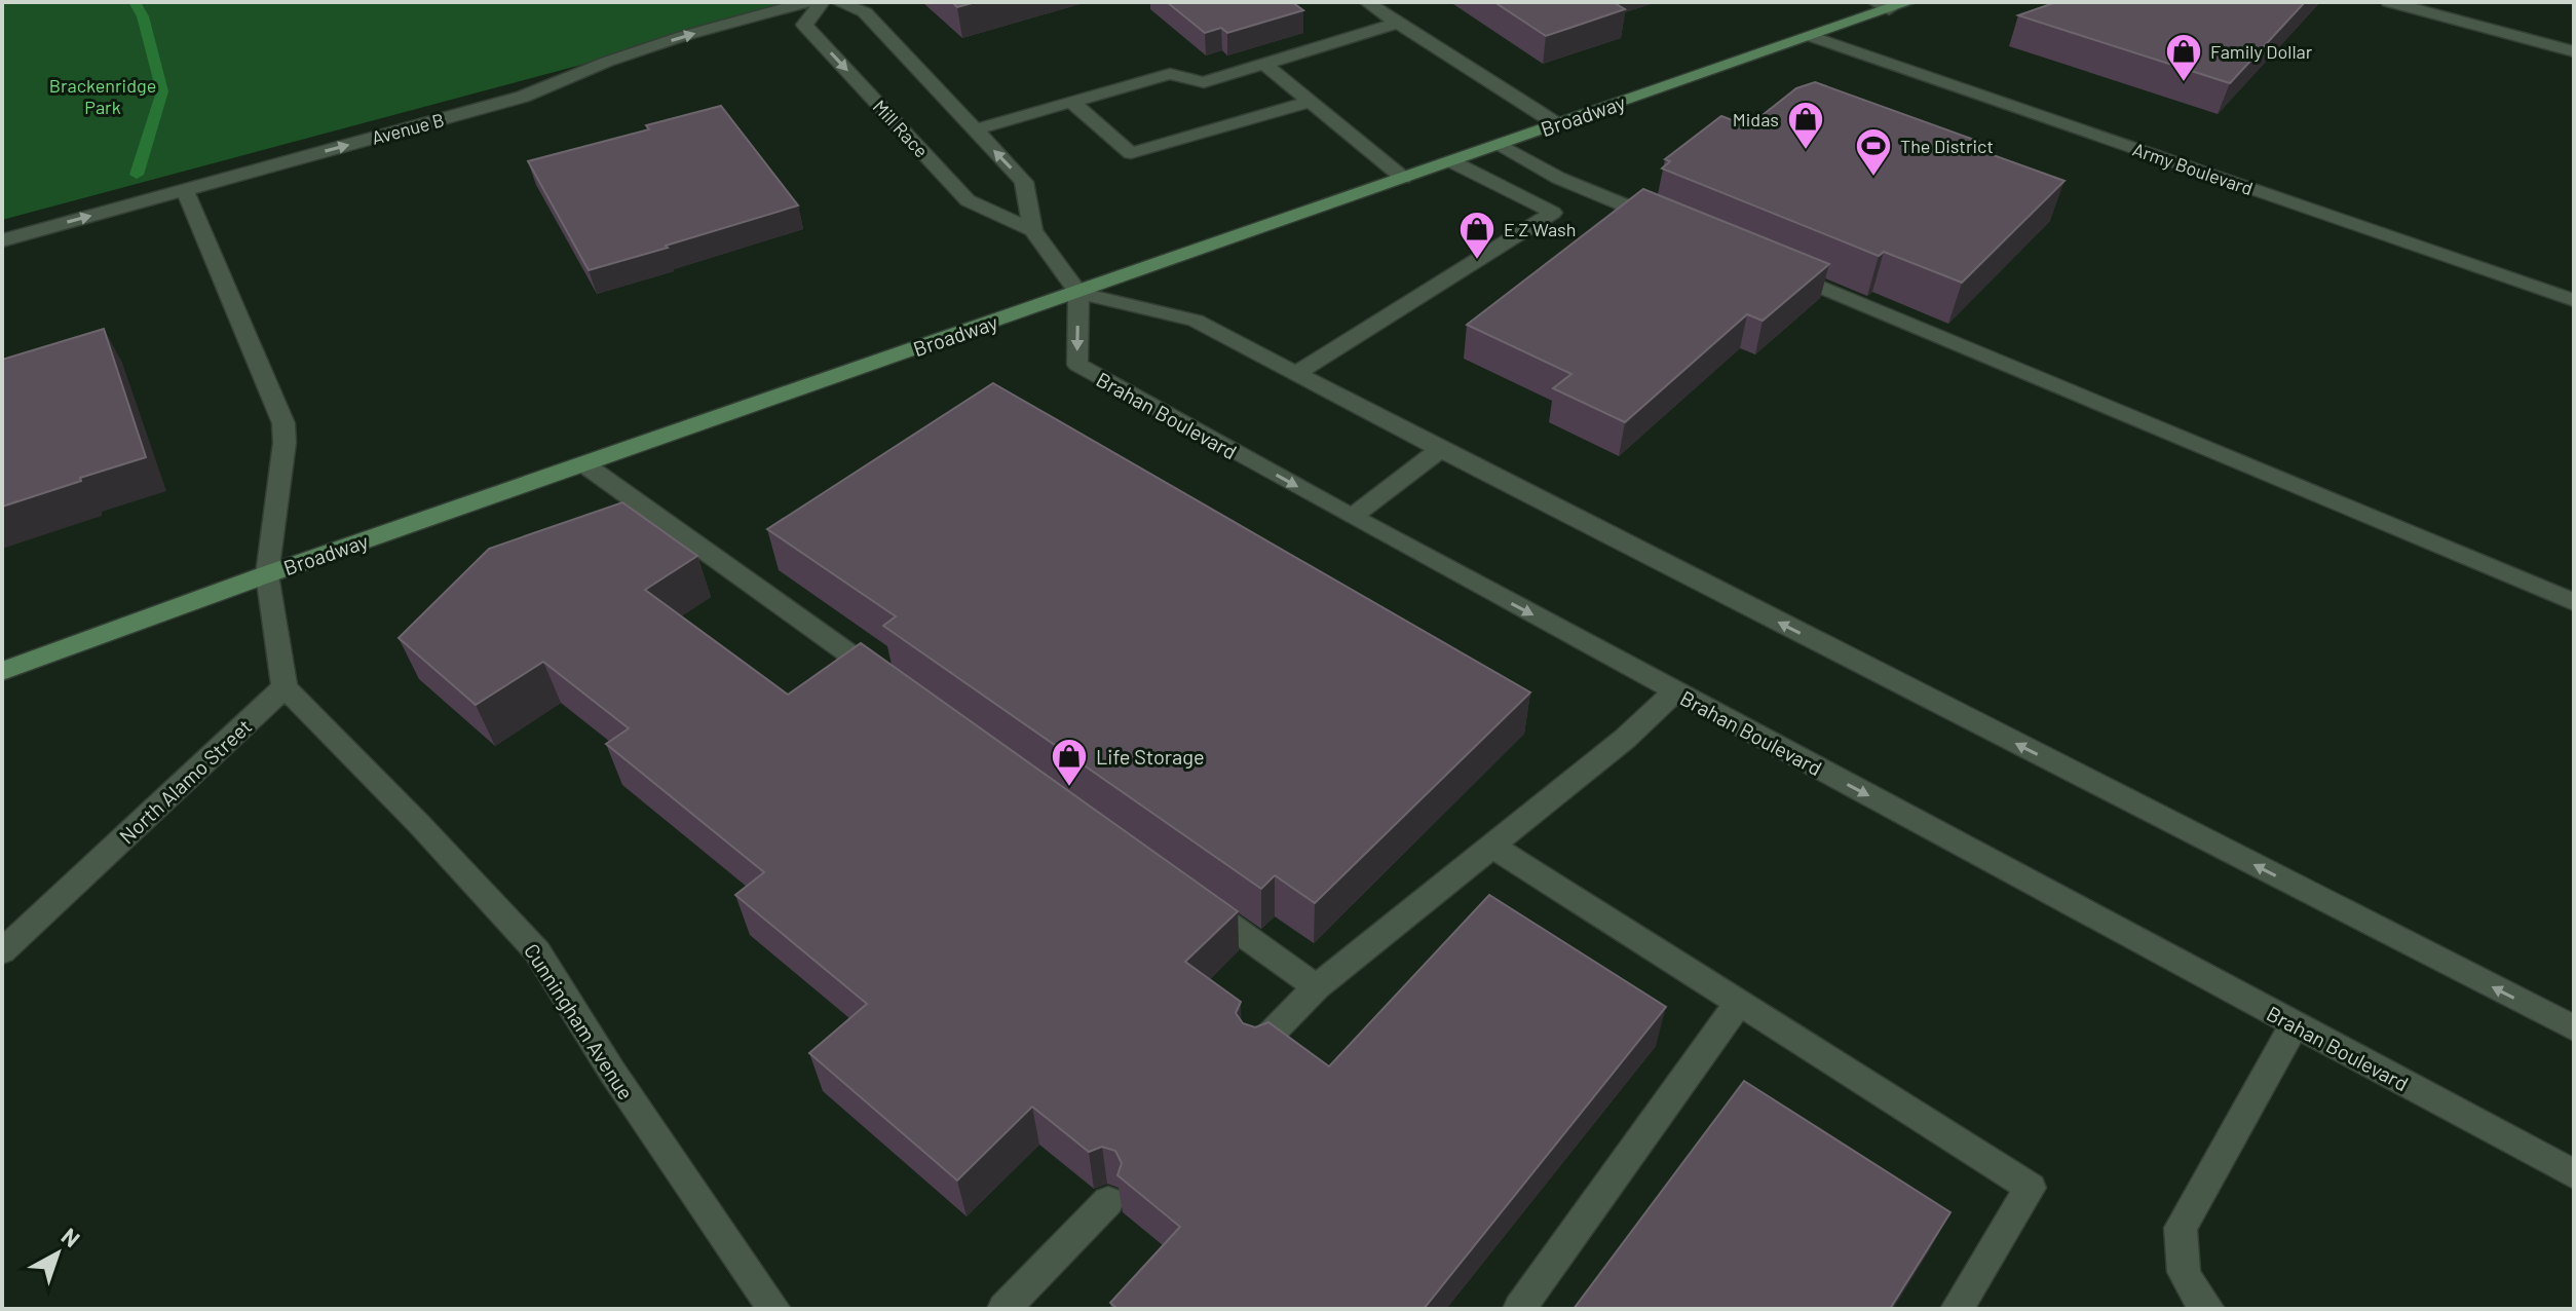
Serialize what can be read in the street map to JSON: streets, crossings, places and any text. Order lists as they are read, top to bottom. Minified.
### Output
{"streets":{"main road":["Broadway"],"street":["Avenue B","Mill Race","Army Boulevard","Brahan Boulevard","North Alamo Street","Cunningham Avenue"]},"crossings":[["Broadway","Mill Race"],["Broadway","Army Boulevard"],["Broadway","Brahan Boulevard"],["Mill Race","Brahan Boulevard"],["North Alamo Street","Cunningham Avenue"]],"one_way":["Avenue B"],"parks":["Brackenridge Park"],"places":{"shop":["Family Dollar","Midas","E Z Wash","Life Storage"],"sports":["The District"]},"north":"top right"}
